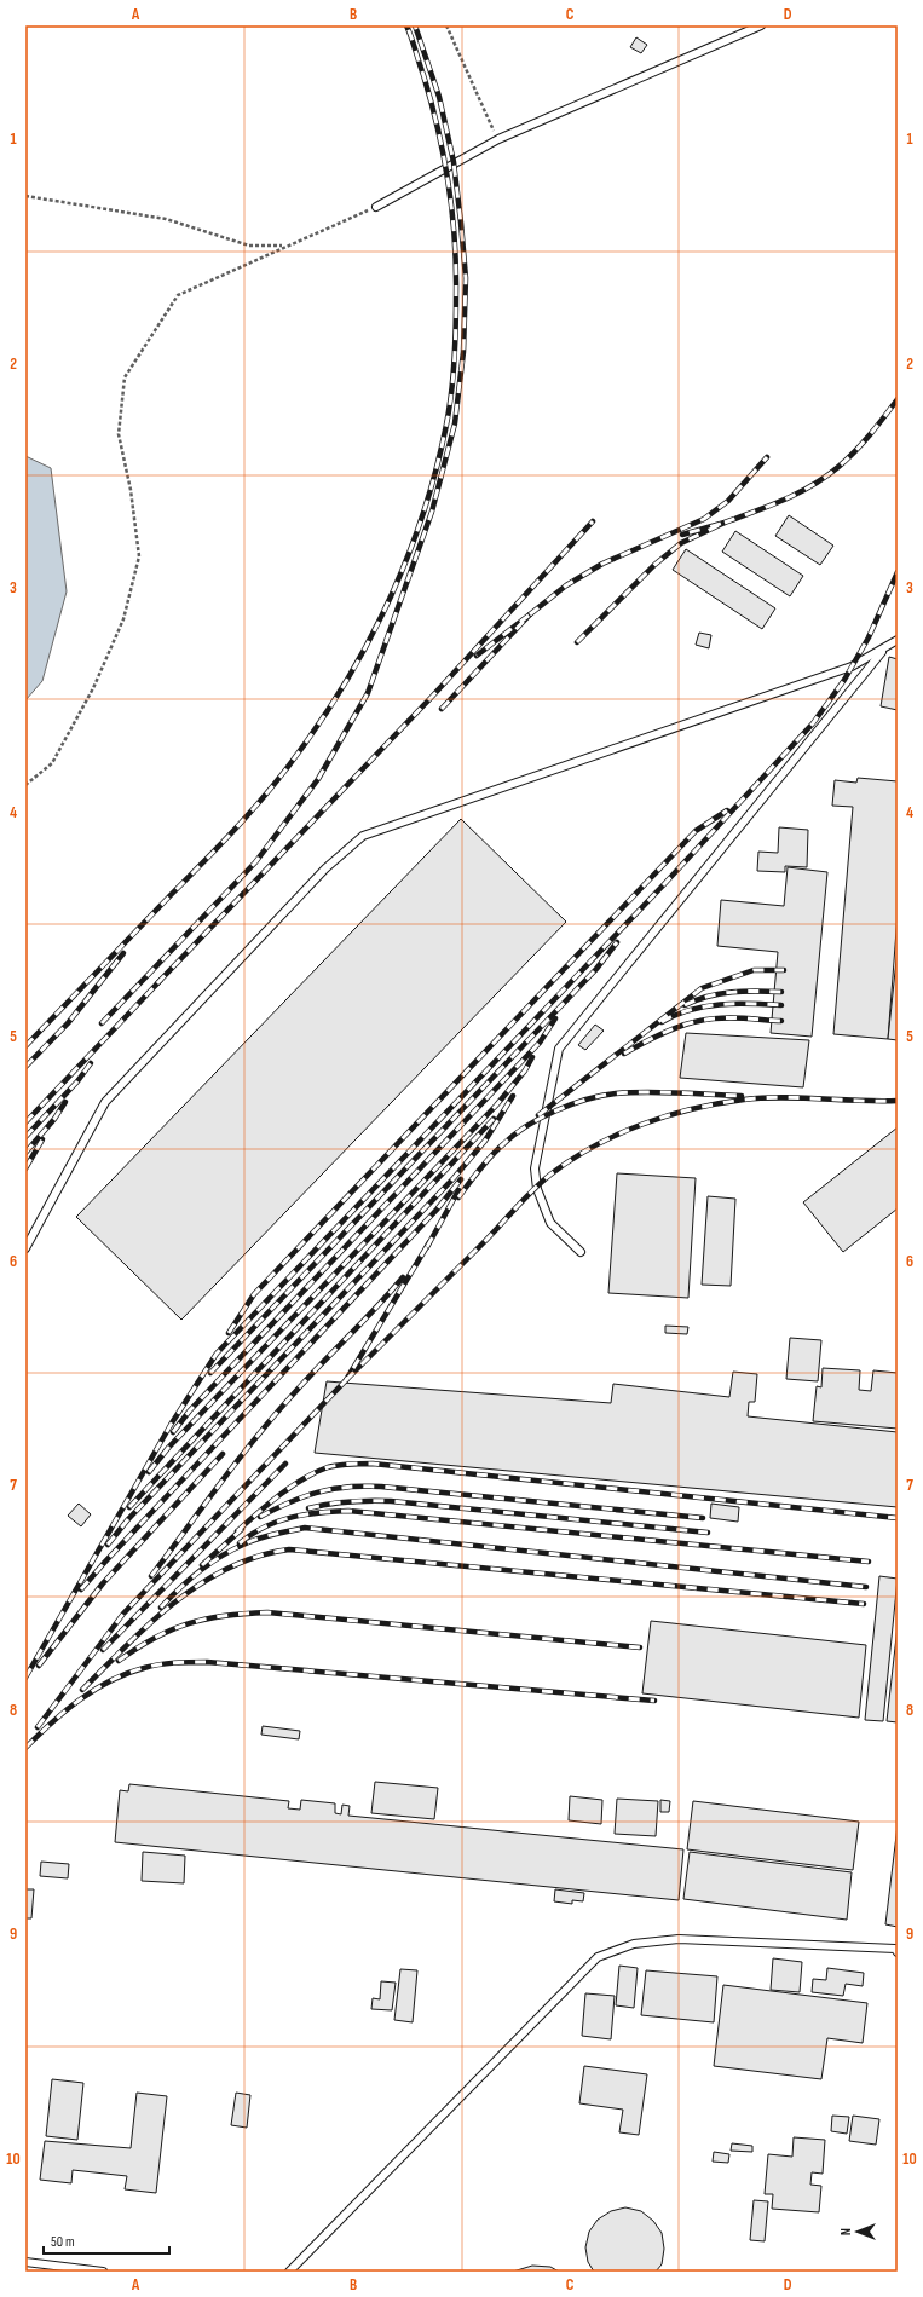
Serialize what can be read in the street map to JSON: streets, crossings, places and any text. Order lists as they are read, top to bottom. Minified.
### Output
{"scale_bar":"50 m","north":"left","grid":{"columns":["A","B","C","D"],"rows":["1","2","3","4","5","6","7","8","9","10"]}}
